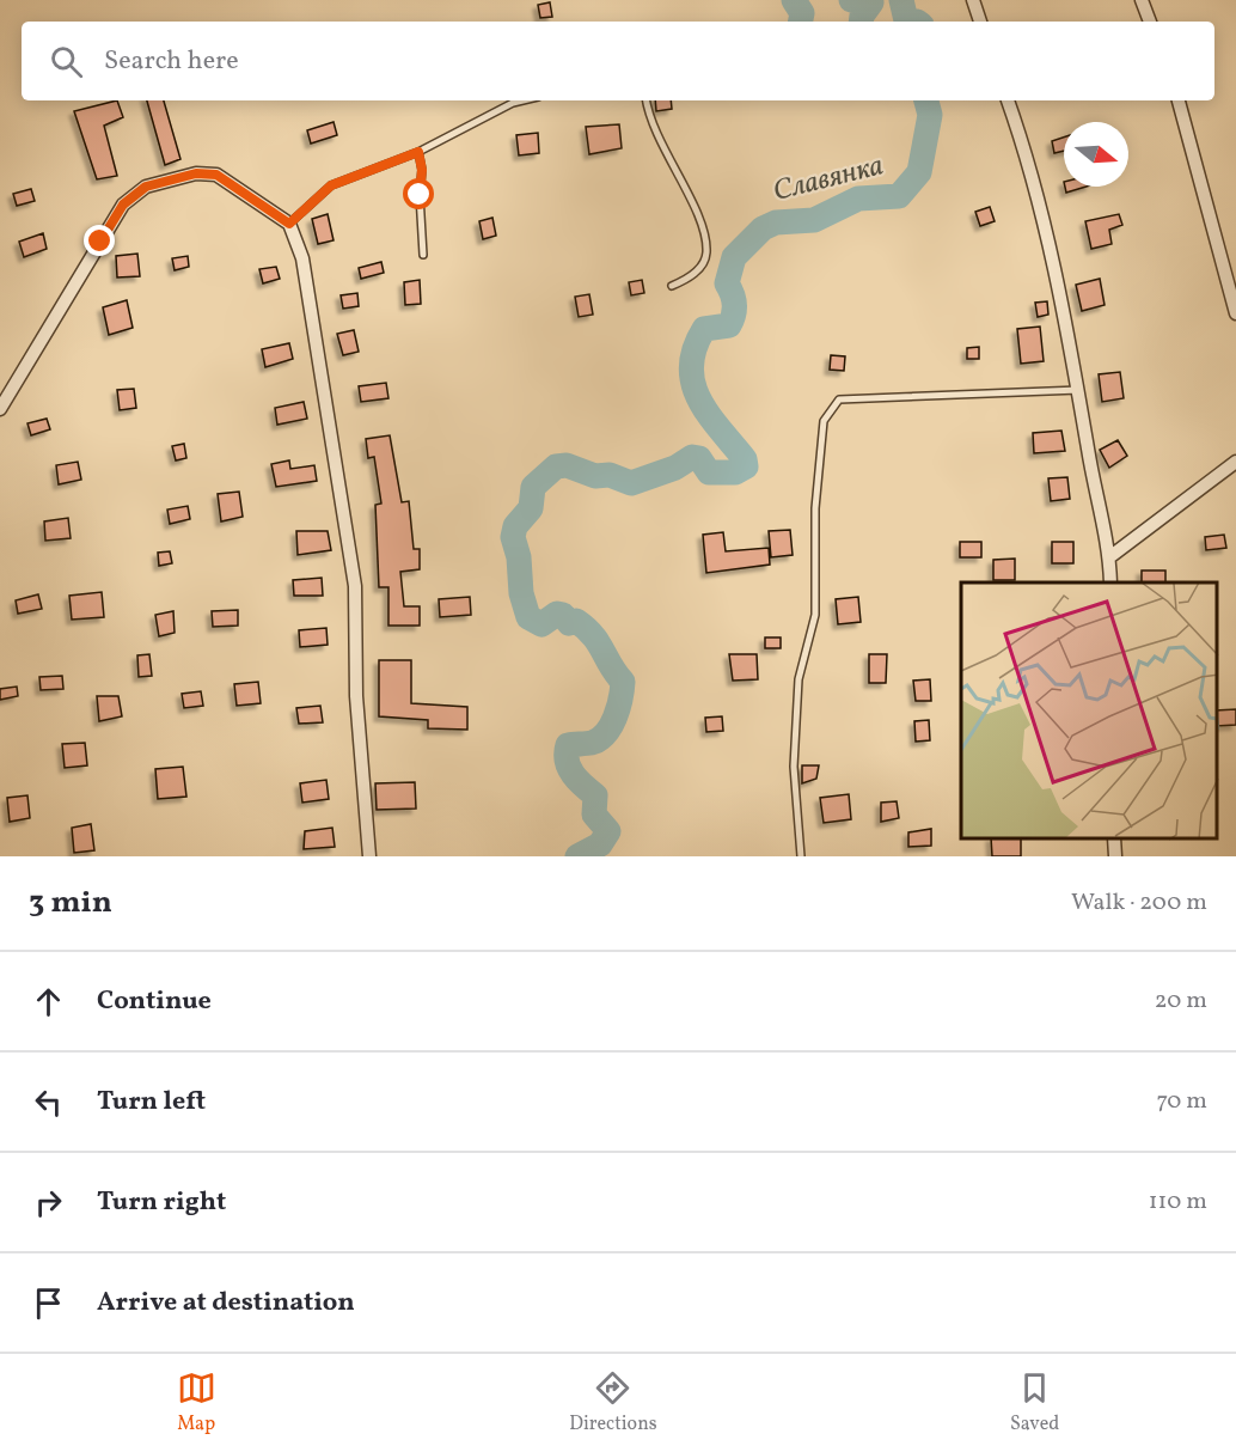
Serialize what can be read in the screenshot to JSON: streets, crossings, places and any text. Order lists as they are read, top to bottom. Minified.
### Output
{"water":["Славянка"],"north":"right","page":{"search":"Search here","heading":["3 min","Walk · 200 m"],"list":[["Continue","20 m"],["Turn left","70 m"],["Turn right","110 m"],"Arrive at destination"],"nav":["Map","Directions","Saved"]}}
